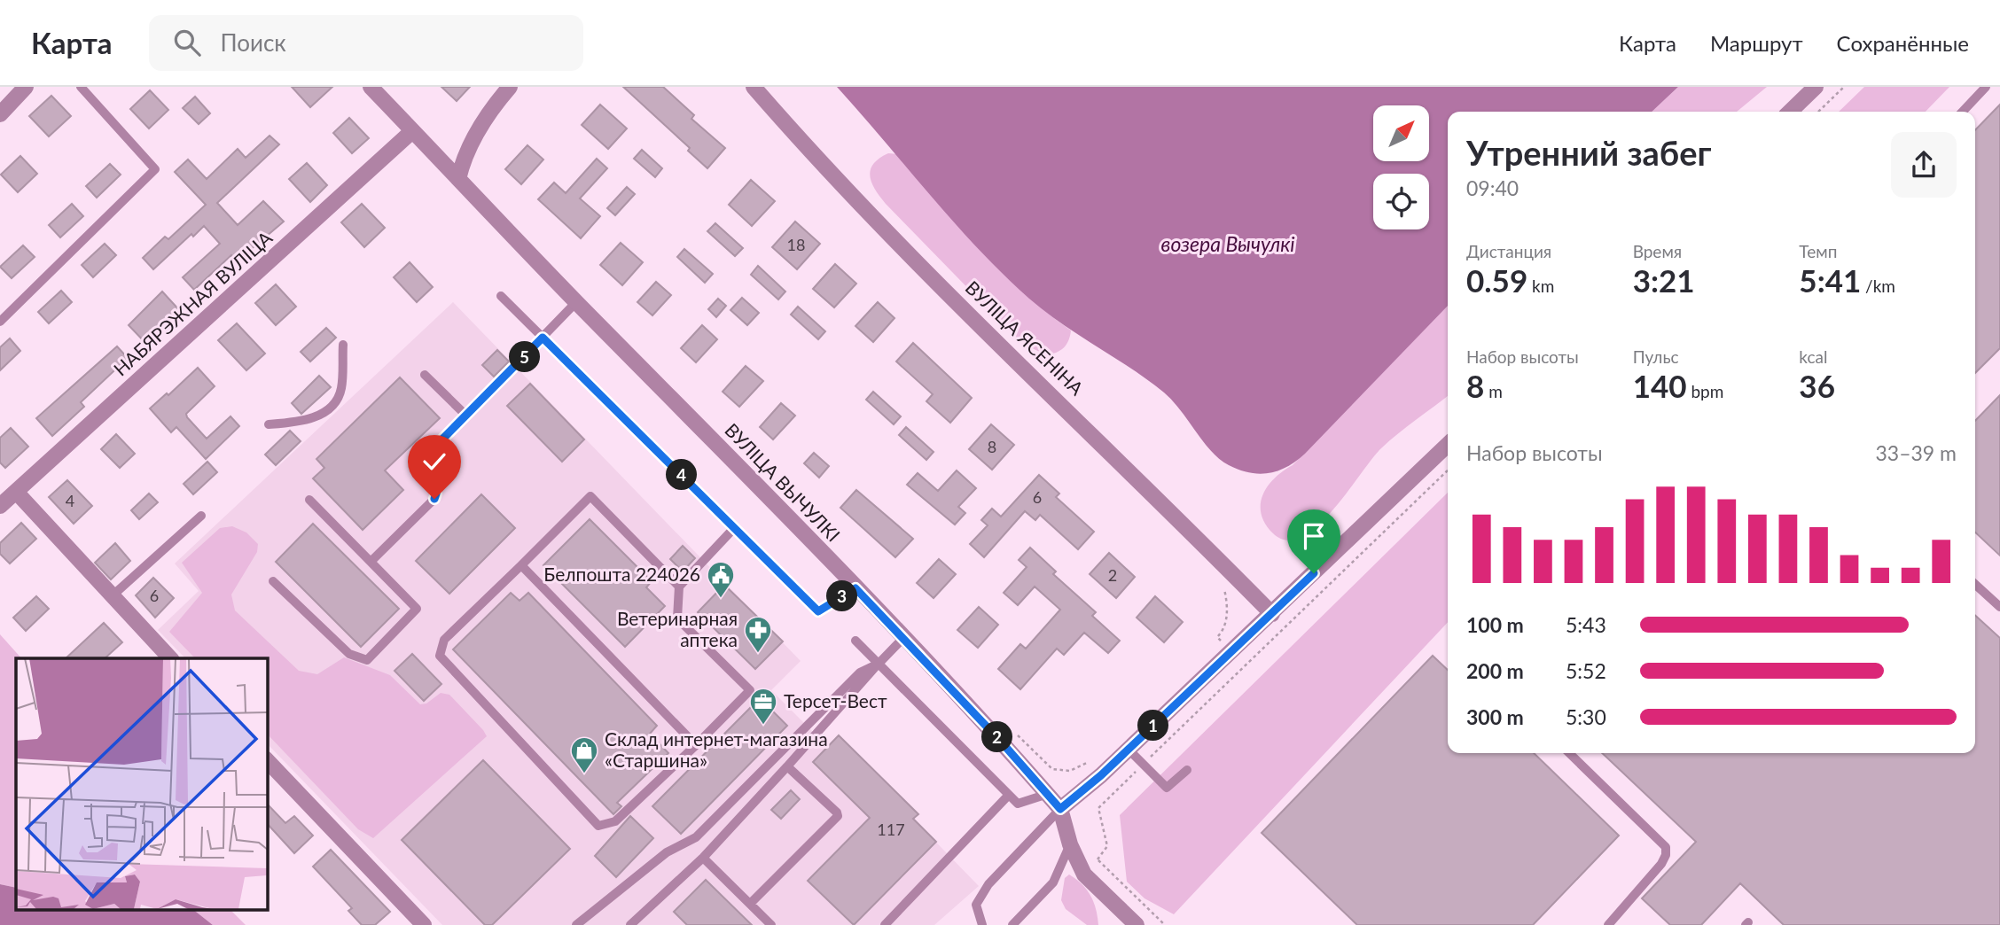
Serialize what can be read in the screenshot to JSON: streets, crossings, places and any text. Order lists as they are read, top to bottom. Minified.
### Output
{"streets":{"street":["НАБЯРЭЖНАЯ ВУЛІЦА","ВУЛІЦА ЯСЕНІНА","ВУЛІЦА ВЫЧУЛКІ"]},"crossings":[["НАБЯРЭЖНАЯ ВУЛІЦА","ВУЛІЦА ВЫЧУЛКІ"]],"water":["возера Вычулкі"],"places":{"public building":["Белпошта 224026"],"pharmacy":["Ветеринарная аптека"],"office":["Терсет-Вест"],"shop":["Склад интернет-магазина «Старшина»"]},"house_numbers":["18","8","6","4","2","6","117"],"north":"top right","page":{"header":"Карта","search":"Поиск","nav":["Карта","Маршрут","Сохранённые"],"heading":["Утренний забег","09:40"],"stats":[["Дистанция","0.59 km"],["Время","3:21"],["Темп","5:41 /km"],["Набор высоты","8 m"],["Пульс","140 bpm"],["kcal","36"]],"pins":["5","4","3","1","2"],"chart":["Набор высоты","33–39 m"],"list":[{"name":"100 m","note":"5:43"},{"name":"200 m","note":"5:52"},{"name":"300 m","note":"5:30"}]}}
